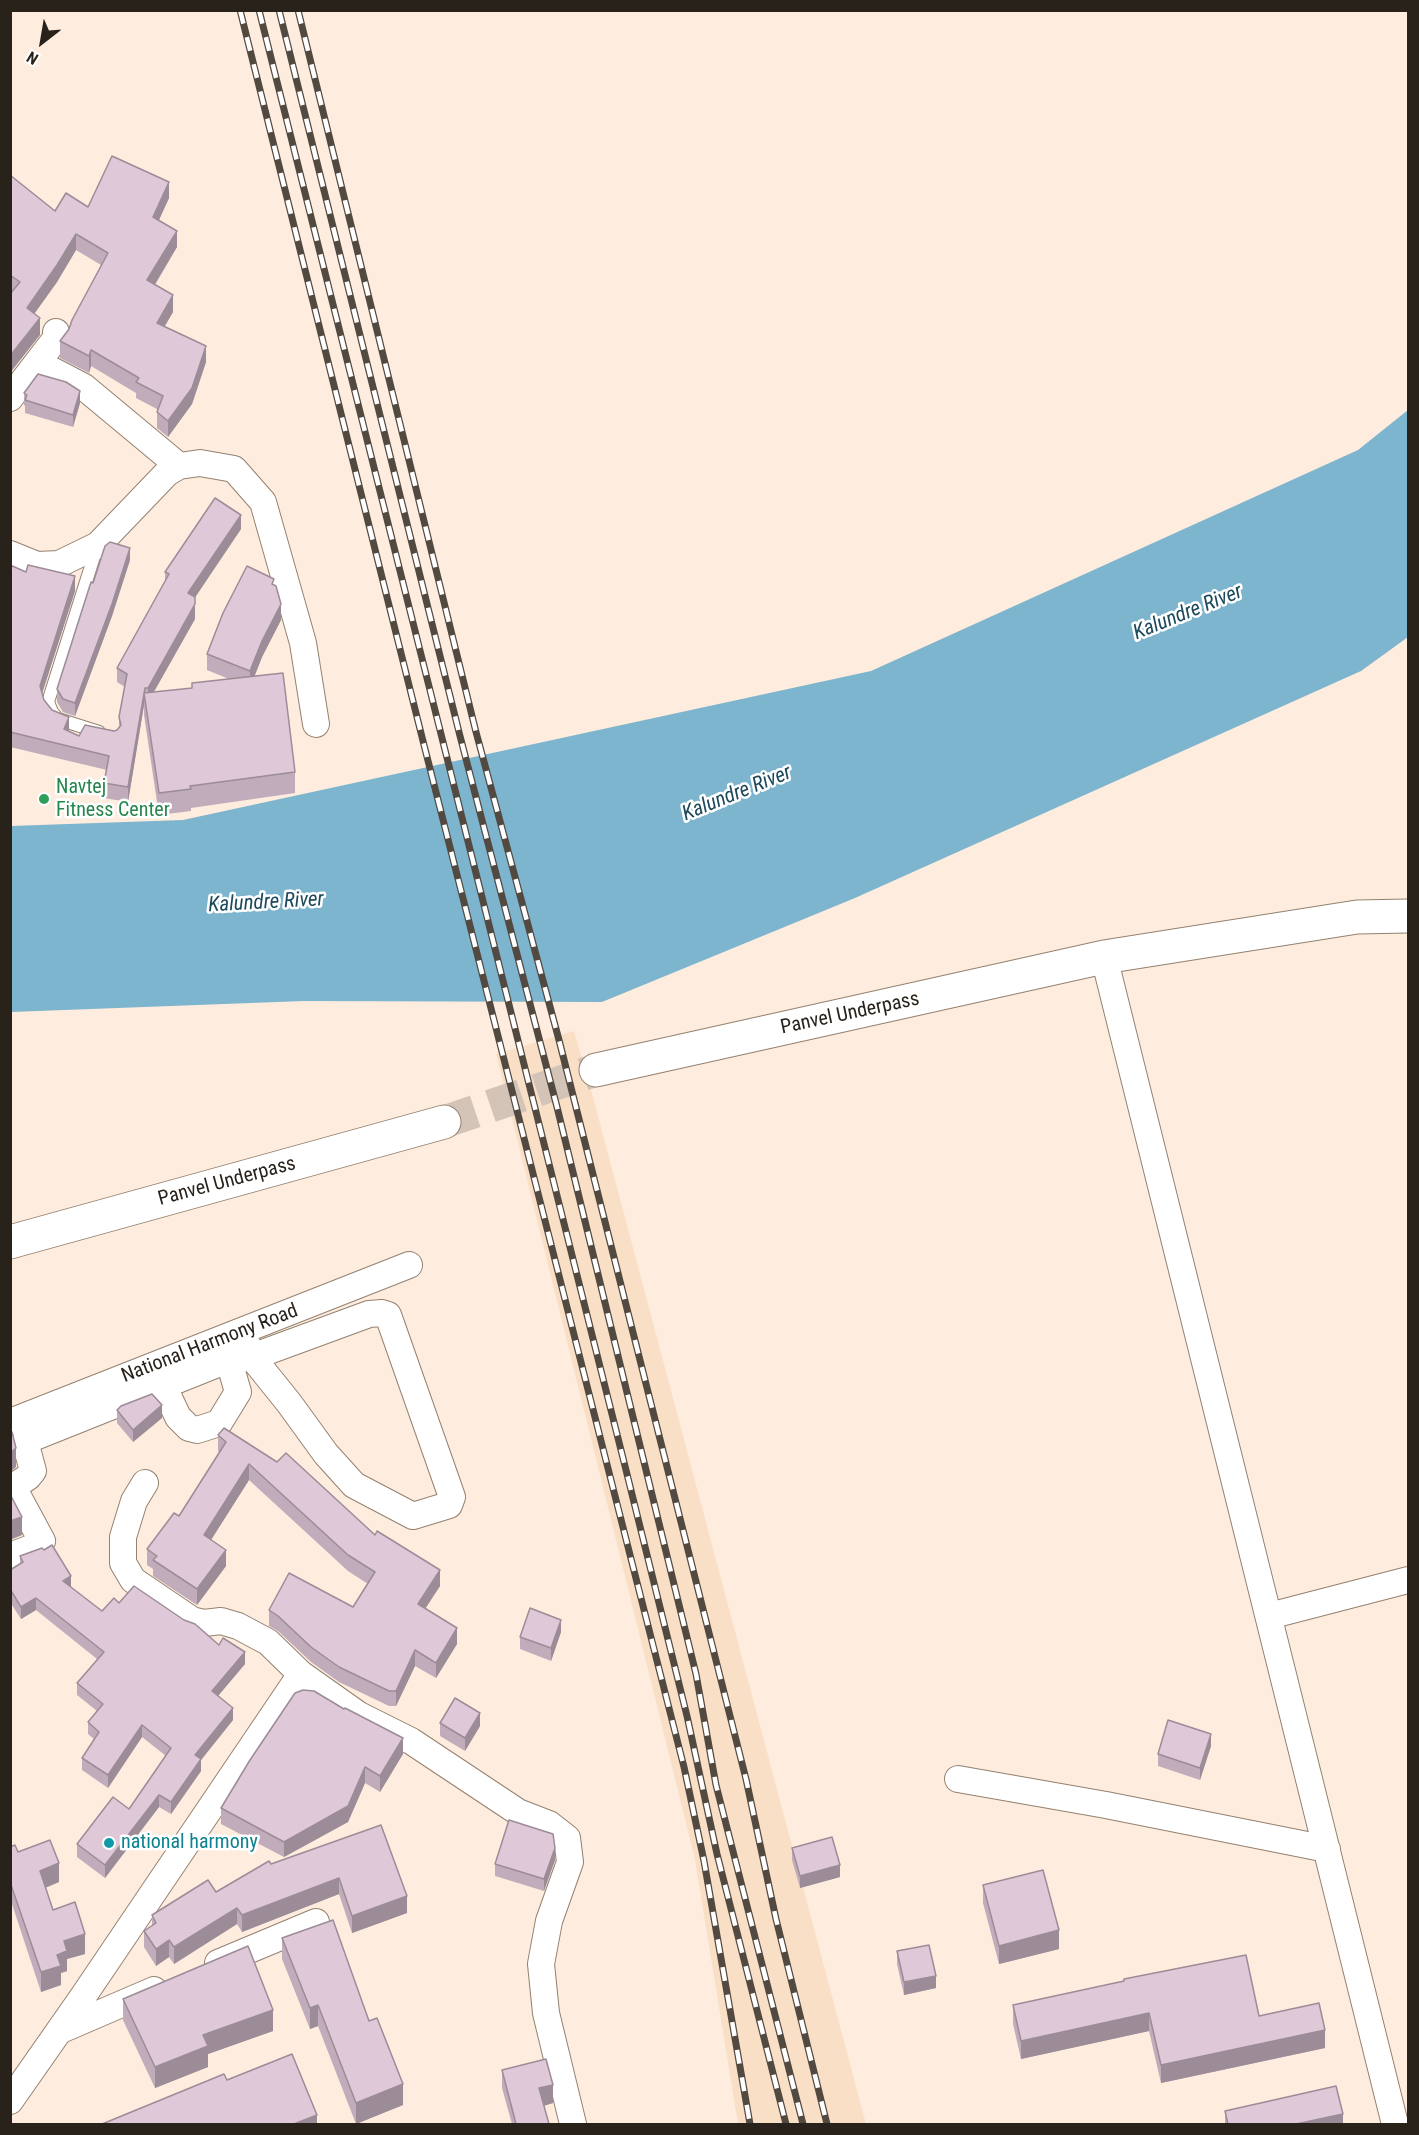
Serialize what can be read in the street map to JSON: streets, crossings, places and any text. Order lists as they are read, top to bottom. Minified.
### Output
{"streets":{"main road":["Panvel Underpass"],"street":["National Harmony Road"]},"water":["Kalundre River"],"places":["Navtej Fitness Center","national harmony"],"north":"bottom left"}
